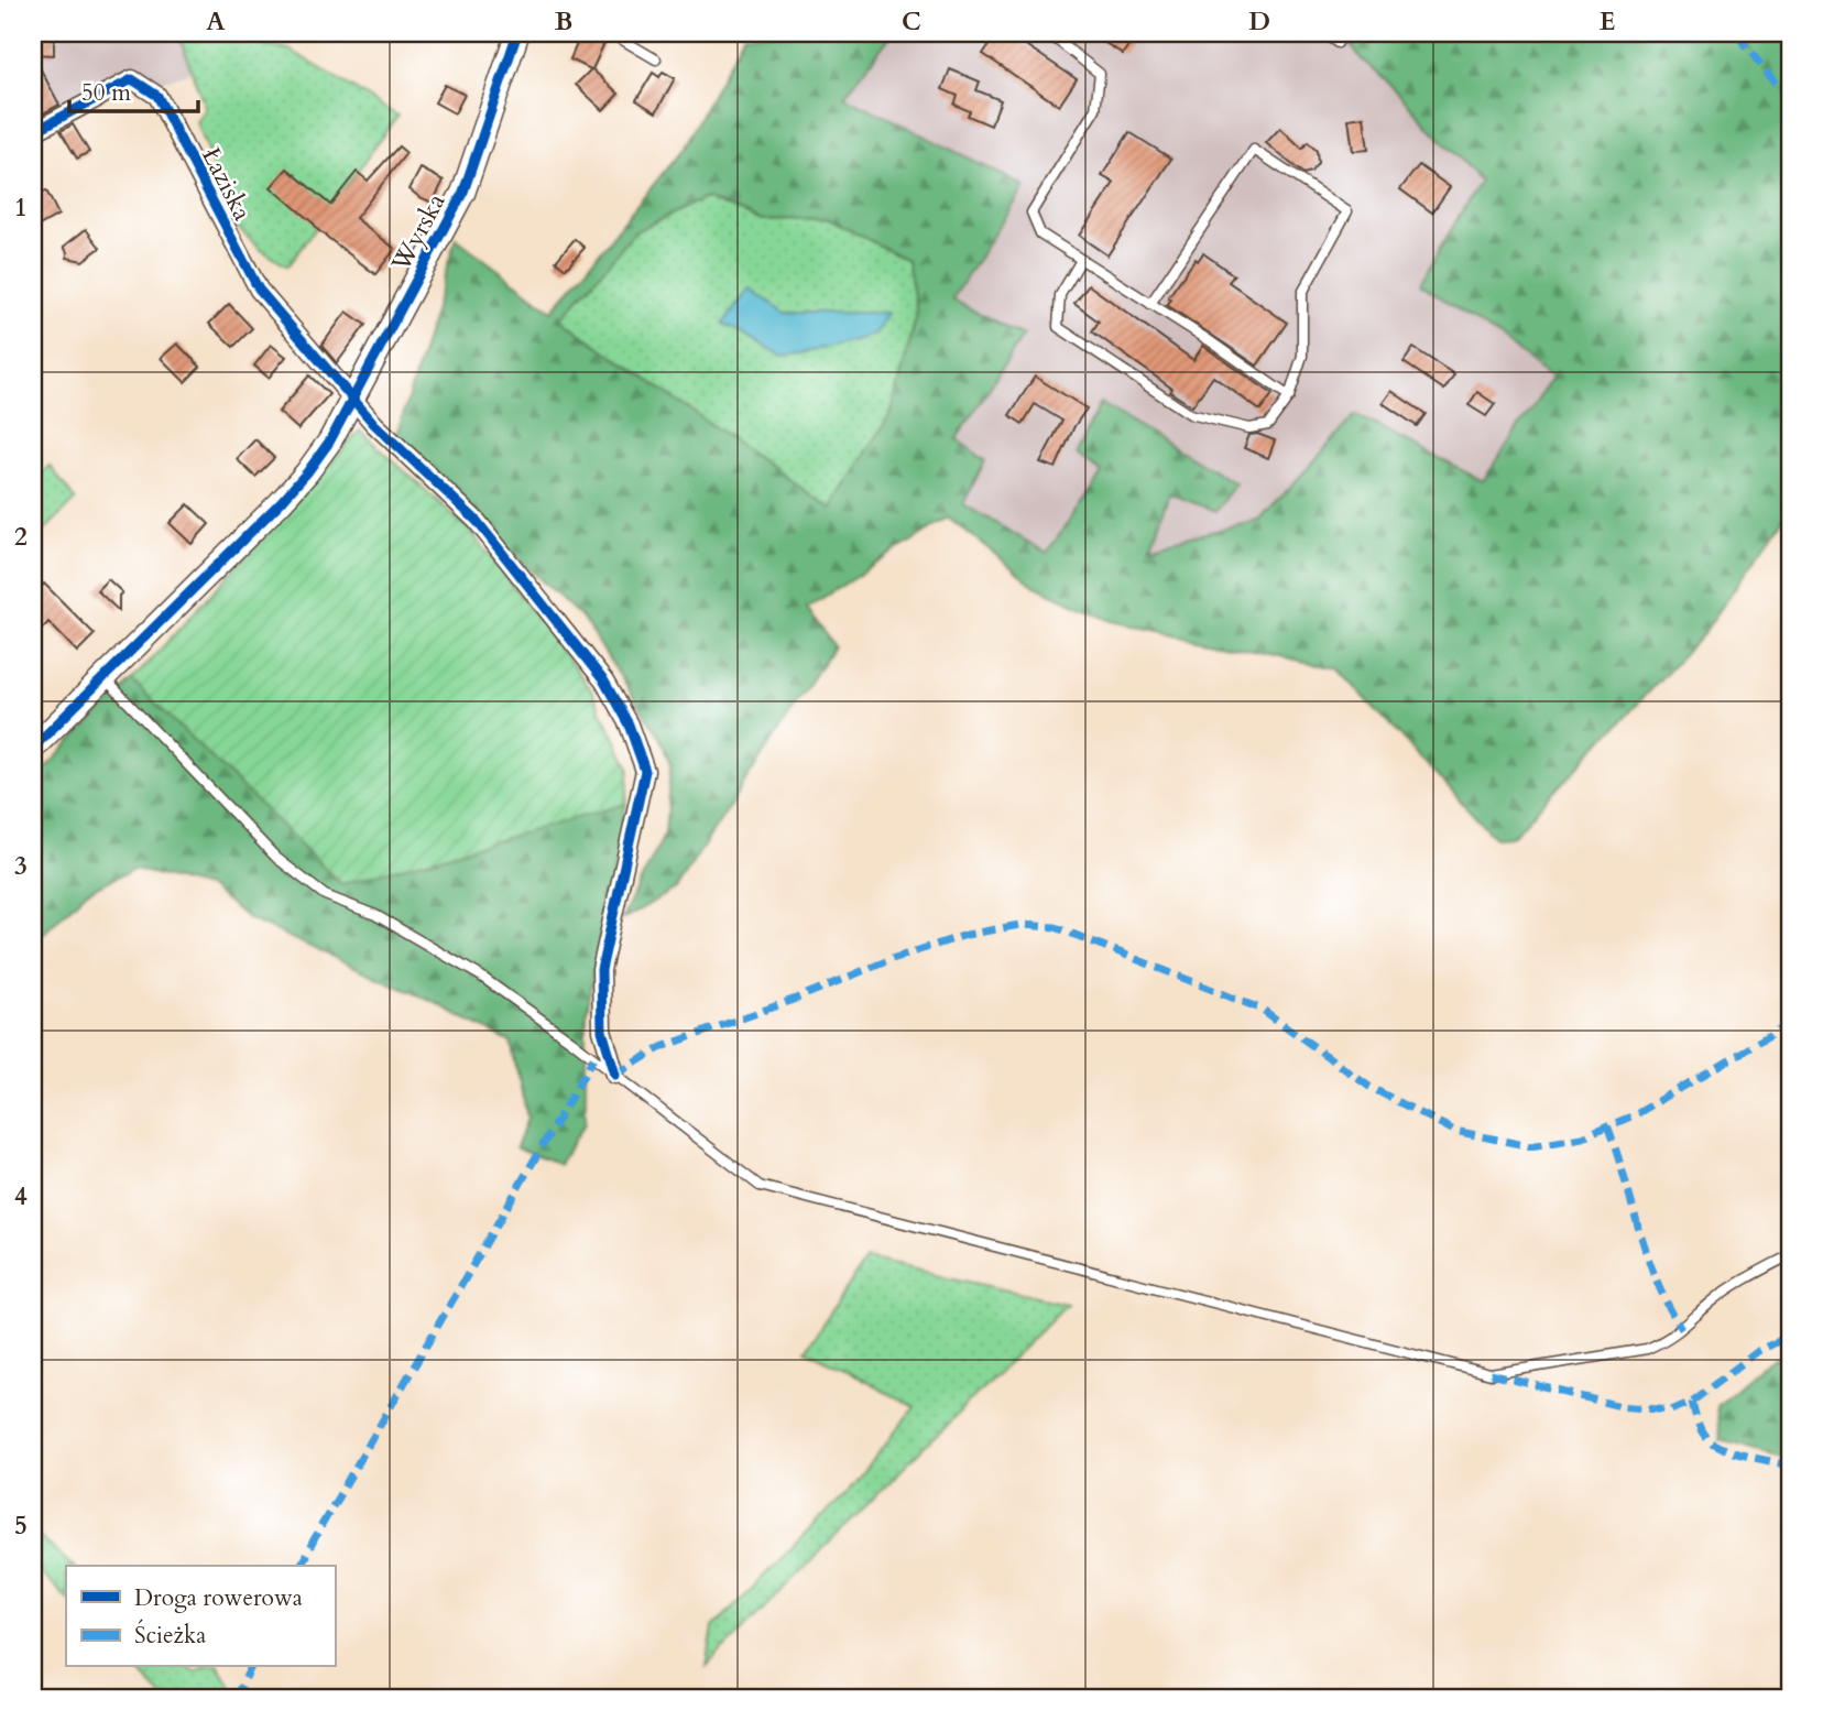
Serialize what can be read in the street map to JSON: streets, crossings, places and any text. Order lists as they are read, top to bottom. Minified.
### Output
{"streets":{"street":["Łaziska","Wyrska"]},"crossings":[["Łaziska","Wyrska"]],"legend":["Droga rowerowa","Ścieżka"],"scale_bar":"50 m","grid":{"columns":["A","B","C","D","E"],"rows":["1","2","3","4","5"]}}
